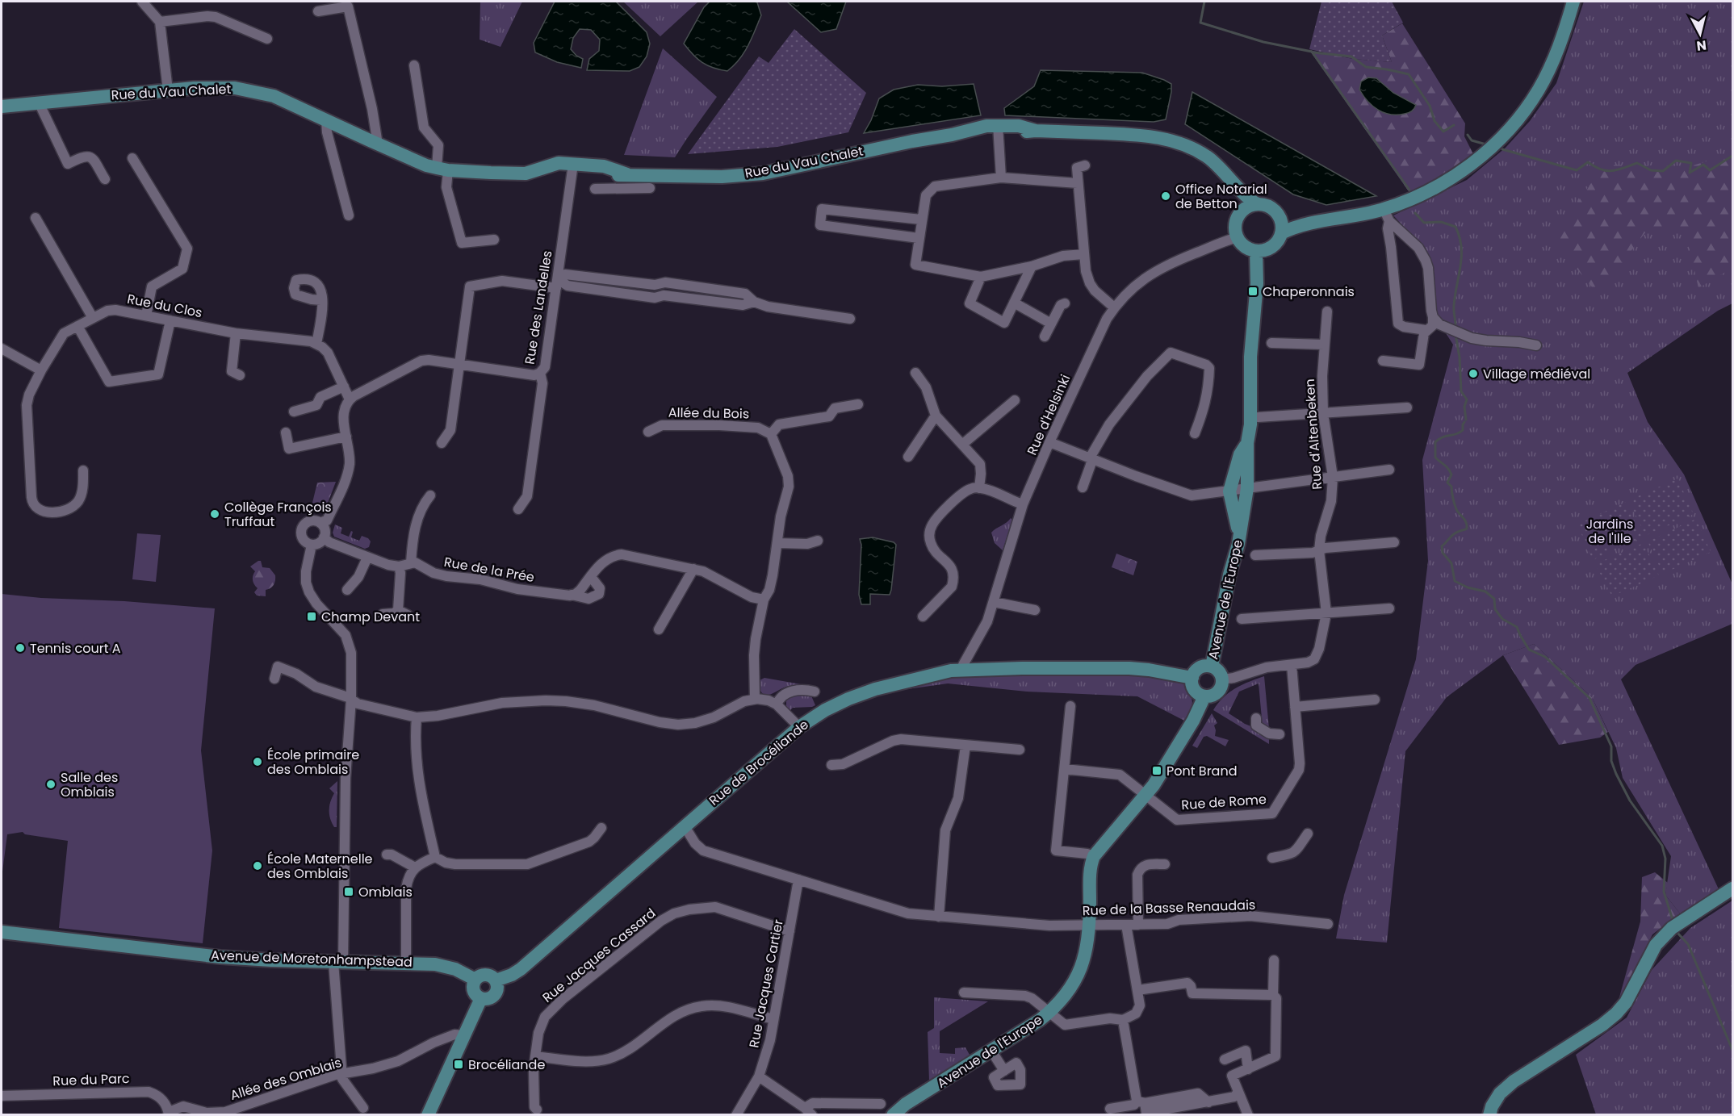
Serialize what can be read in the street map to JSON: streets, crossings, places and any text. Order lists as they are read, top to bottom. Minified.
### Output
{"streets":{"street":["Rue du Vau Chalet","Rue du Clos","Rue des Landelles","Allée du Bois","Rue d'Helsinki","Rue d'Altenbeken","Rue de la Prée","Avenue de l'Europe","Rue de Brocéliande","Rue de Rome","Rue de la Basse Renaudais","Rue Jacques Cassard","Avenue de Moretonhampstead","Rue Jacques Cartier","Allée des Omblais","Rue du Parc"]},"crossings":[["Rue du Vau Chalet","Rue des Landelles"],["Rue du Vau Chalet","Rue d'Helsinki"],["Rue du Vau Chalet","Avenue de l'Europe"],["Rue d'Helsinki","Avenue de l'Europe"],["Rue d'Helsinki","Rue de Brocéliande"],["Rue d'Altenbeken","Avenue de l'Europe"],["Rue d'Altenbeken","Rue de Brocéliande"],["Rue d'Altenbeken","Rue de Rome"],["Avenue de l'Europe","Rue de Brocéliande"],["Avenue de l'Europe","Rue de la Basse Renaudais"],["Rue de Brocéliande","Rue de la Basse Renaudais"],["Rue de Brocéliande","Avenue de Moretonhampstead"],["Rue de la Basse Renaudais","Rue Jacques Cartier"],["Rue Jacques Cassard","Rue Jacques Cartier"],["Allée des Omblais","Rue du Parc"]],"parks":["Jardins de l'Ille"],"places":{"other":["Office Notarial de Betton","Village médiéval","Collège François Truffaut","Tennis court A","École primaire des Omblais","Salle des Omblais","École Maternelle des Omblais"],"transit":["Chaperonnais","Champ Devant","Pont Brand","Omblais","Brocéliande"]},"north":"bottom"}
